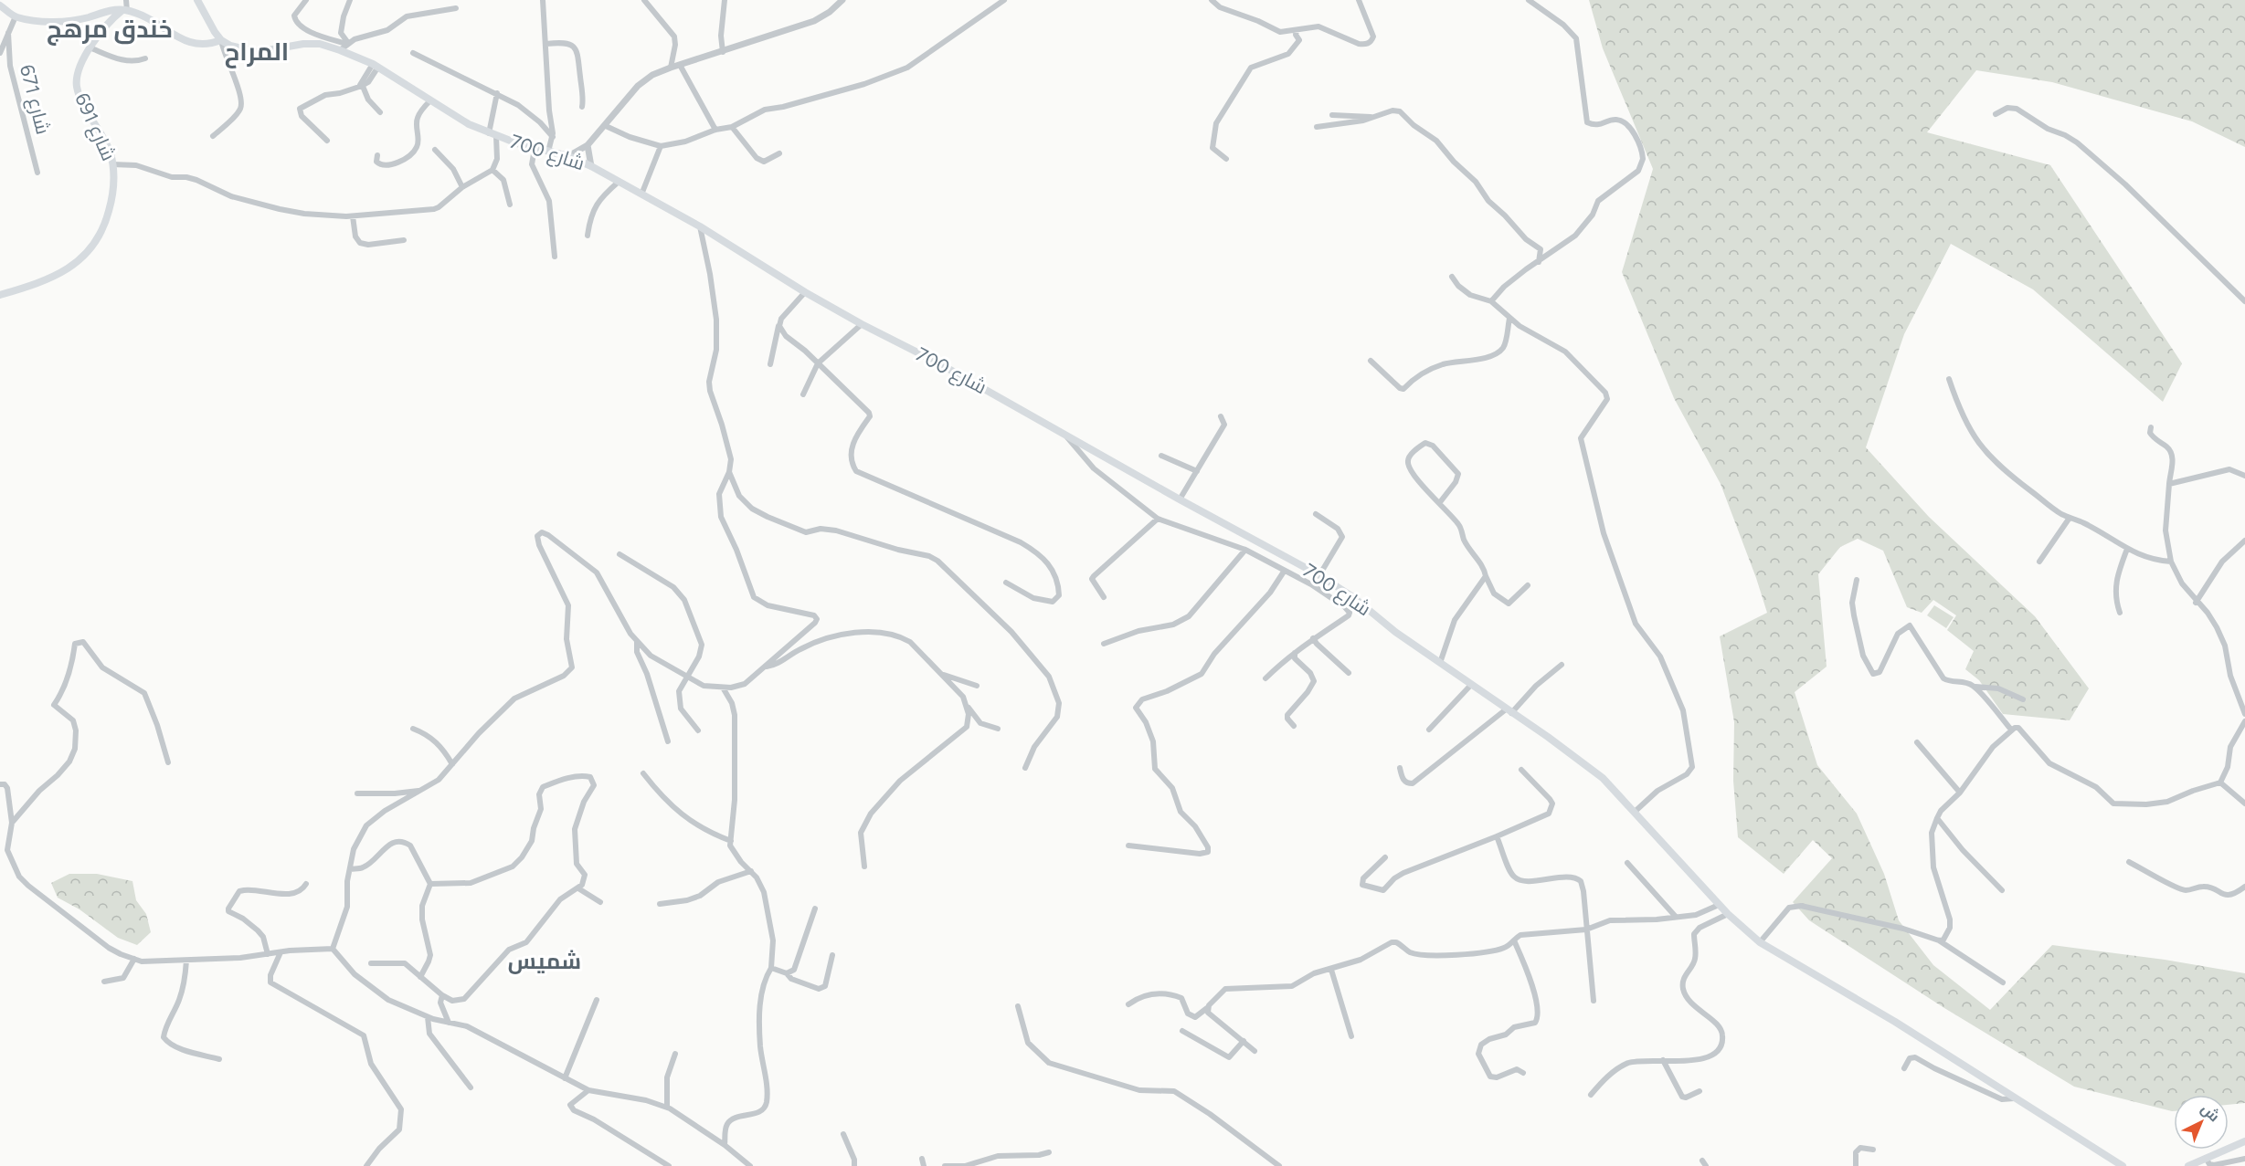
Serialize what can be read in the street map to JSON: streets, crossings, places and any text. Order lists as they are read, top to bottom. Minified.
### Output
{"streets":{"main road":["شارع 691","شارع 700"],"street":["شارع 671"]},"districts":["خندق مرهج","المراح","شميس"],"north":"top right"}
